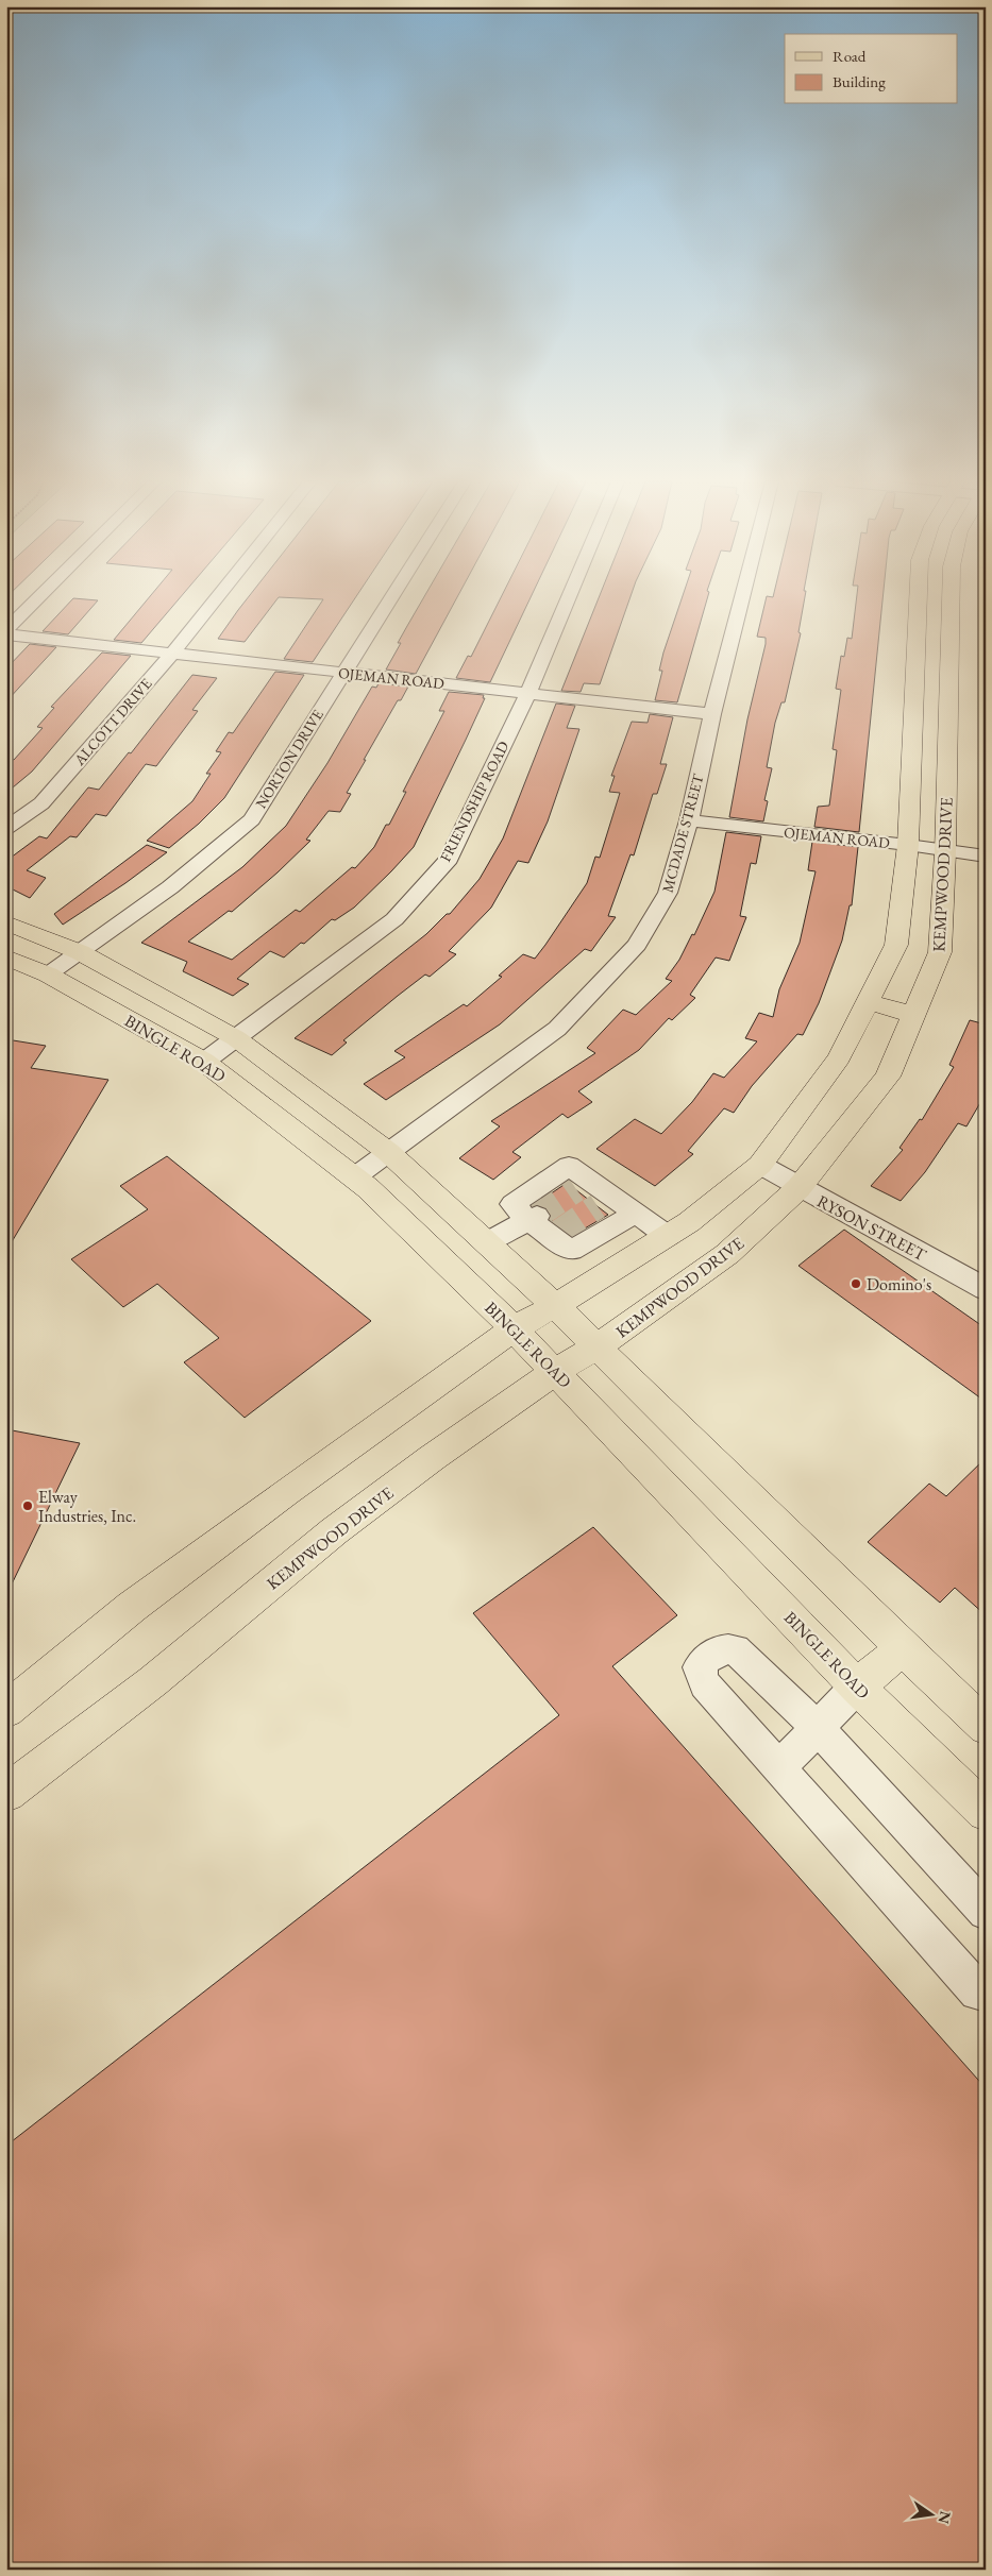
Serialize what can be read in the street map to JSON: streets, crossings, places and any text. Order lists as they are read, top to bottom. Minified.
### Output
{"streets":{"main road":["KEMPWOOD DRIVE","BINGLE ROAD"],"street":["OJEMAN ROAD","ALCOTT DRIVE","NORTON DRIVE","FRIENDSHIP ROAD","MCDADE STREET","RYSON STREET"]},"crossings":[["OJEMAN ROAD","ALCOTT DRIVE"],["OJEMAN ROAD","NORTON DRIVE"],["OJEMAN ROAD","FRIENDSHIP ROAD"],["OJEMAN ROAD","MCDADE STREET"],["OJEMAN ROAD","KEMPWOOD DRIVE"],["NORTON DRIVE","BINGLE ROAD"],["FRIENDSHIP ROAD","BINGLE ROAD"],["MCDADE STREET","BINGLE ROAD"],["KEMPWOOD DRIVE","BINGLE ROAD"],["KEMPWOOD DRIVE","RYSON STREET"]],"places":["Domino's","Elway Industries, Inc."],"legend":["Road","Building"],"north":"right"}
